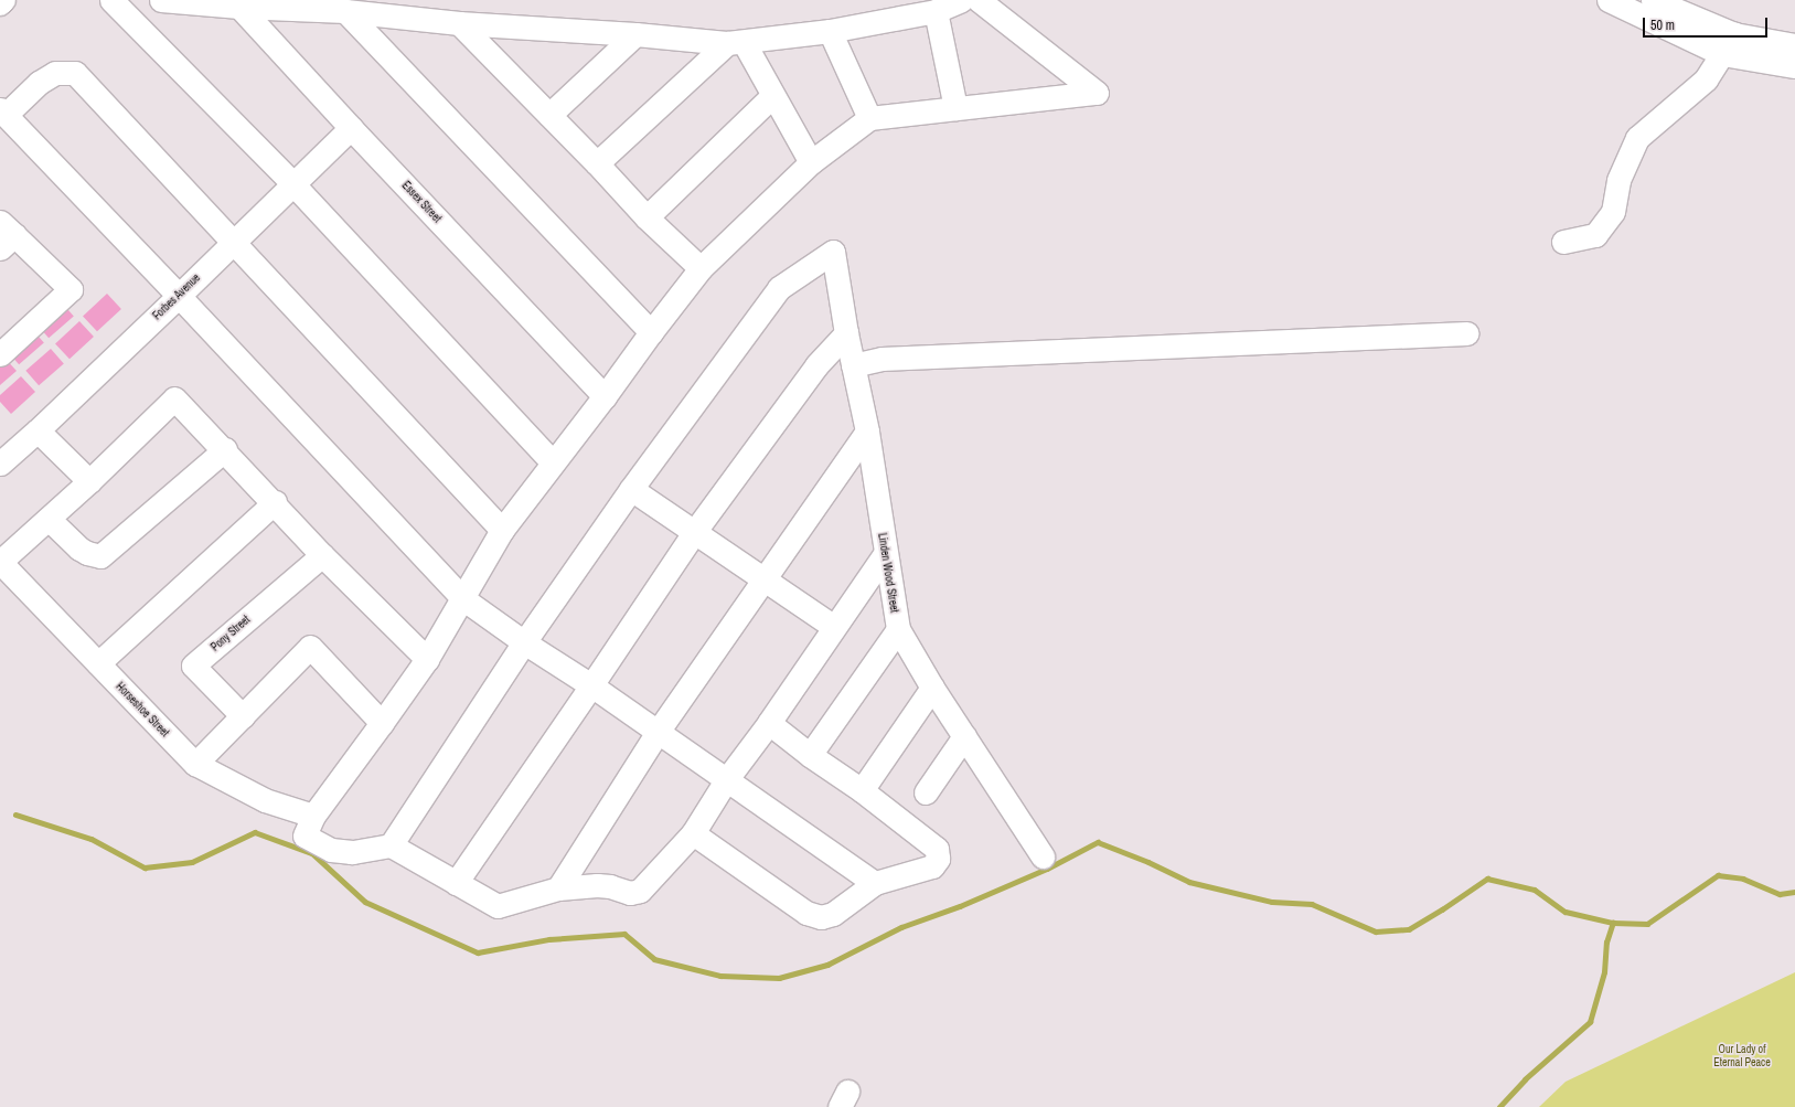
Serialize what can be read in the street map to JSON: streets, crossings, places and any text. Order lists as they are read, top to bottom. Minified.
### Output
{"streets":{"street":["Essex Street","Forbes Avenue","Linden Wood Street","Pony Street","Horseshoe Street"]},"crossings":[["Essex Street","Forbes Avenue"]],"parks":["Our Lady of Eternal Peace"],"scale_bar":"50 m"}
